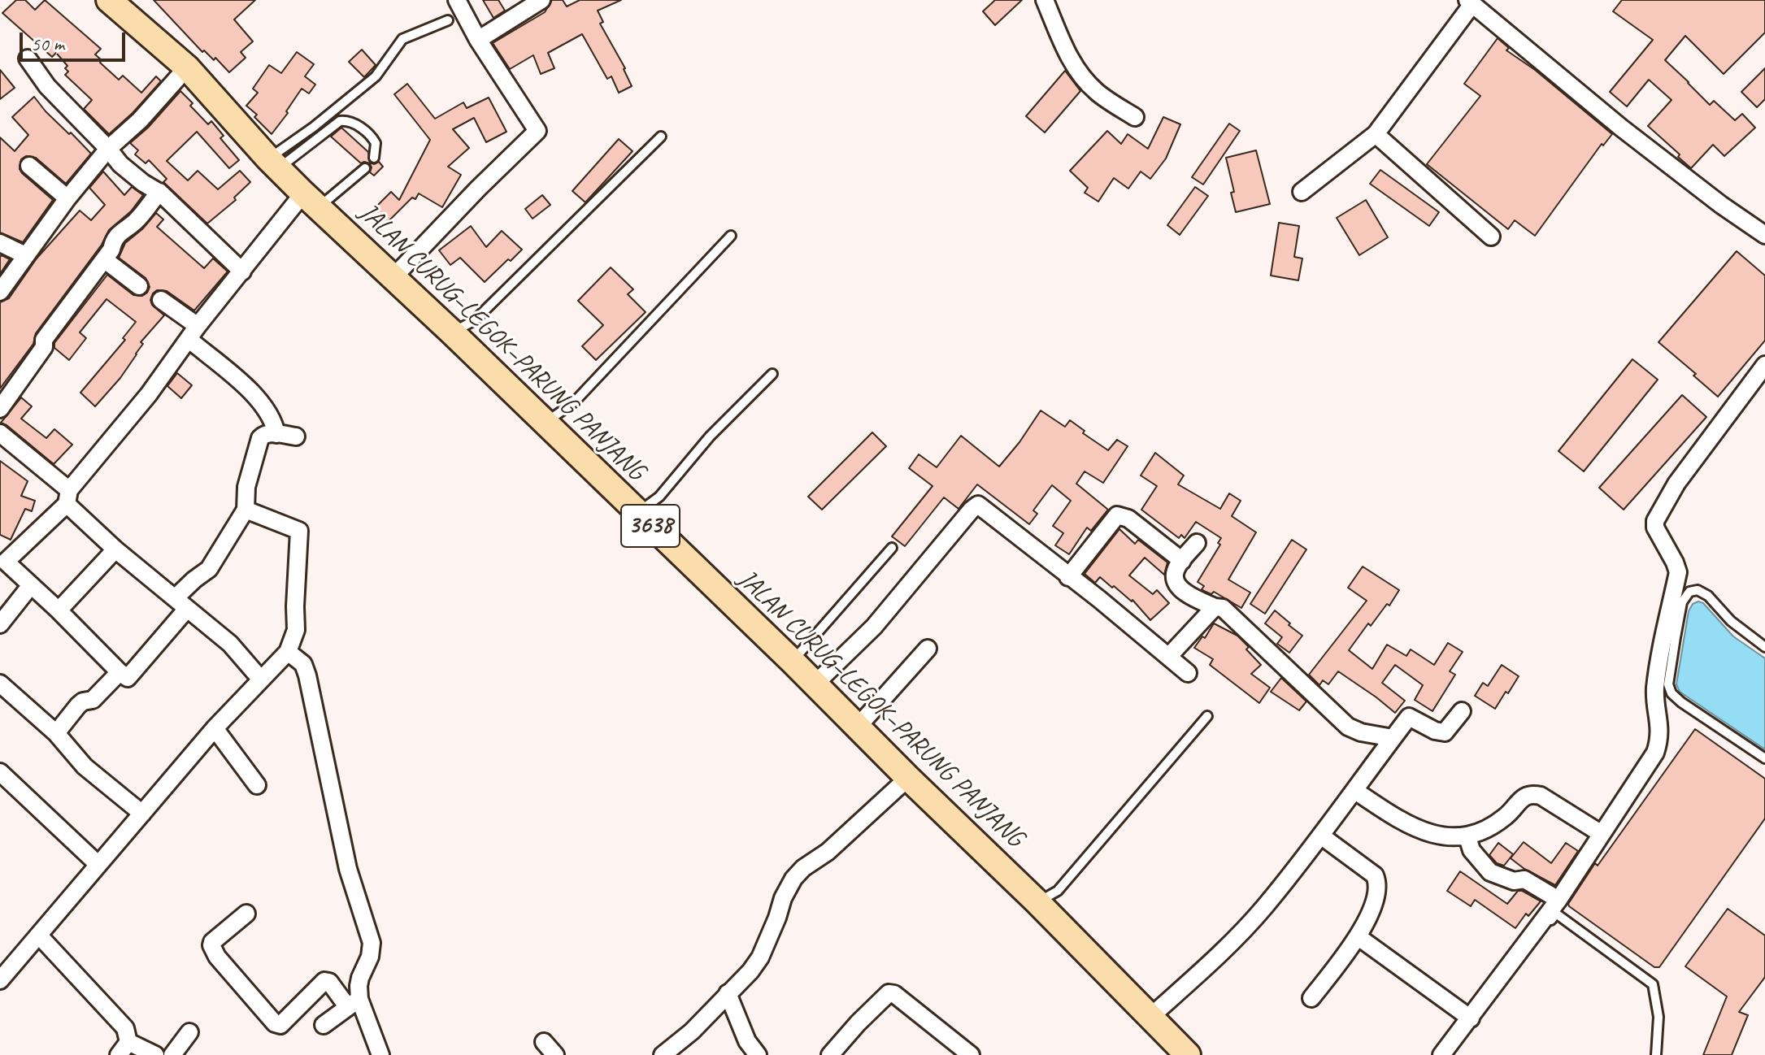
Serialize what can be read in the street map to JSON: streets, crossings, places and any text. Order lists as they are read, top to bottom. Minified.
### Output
{"streets":{"main road":["JALAN CURUG–LEGOK–PARUNG PANJANG","3638"]},"scale_bar":"50 m"}
